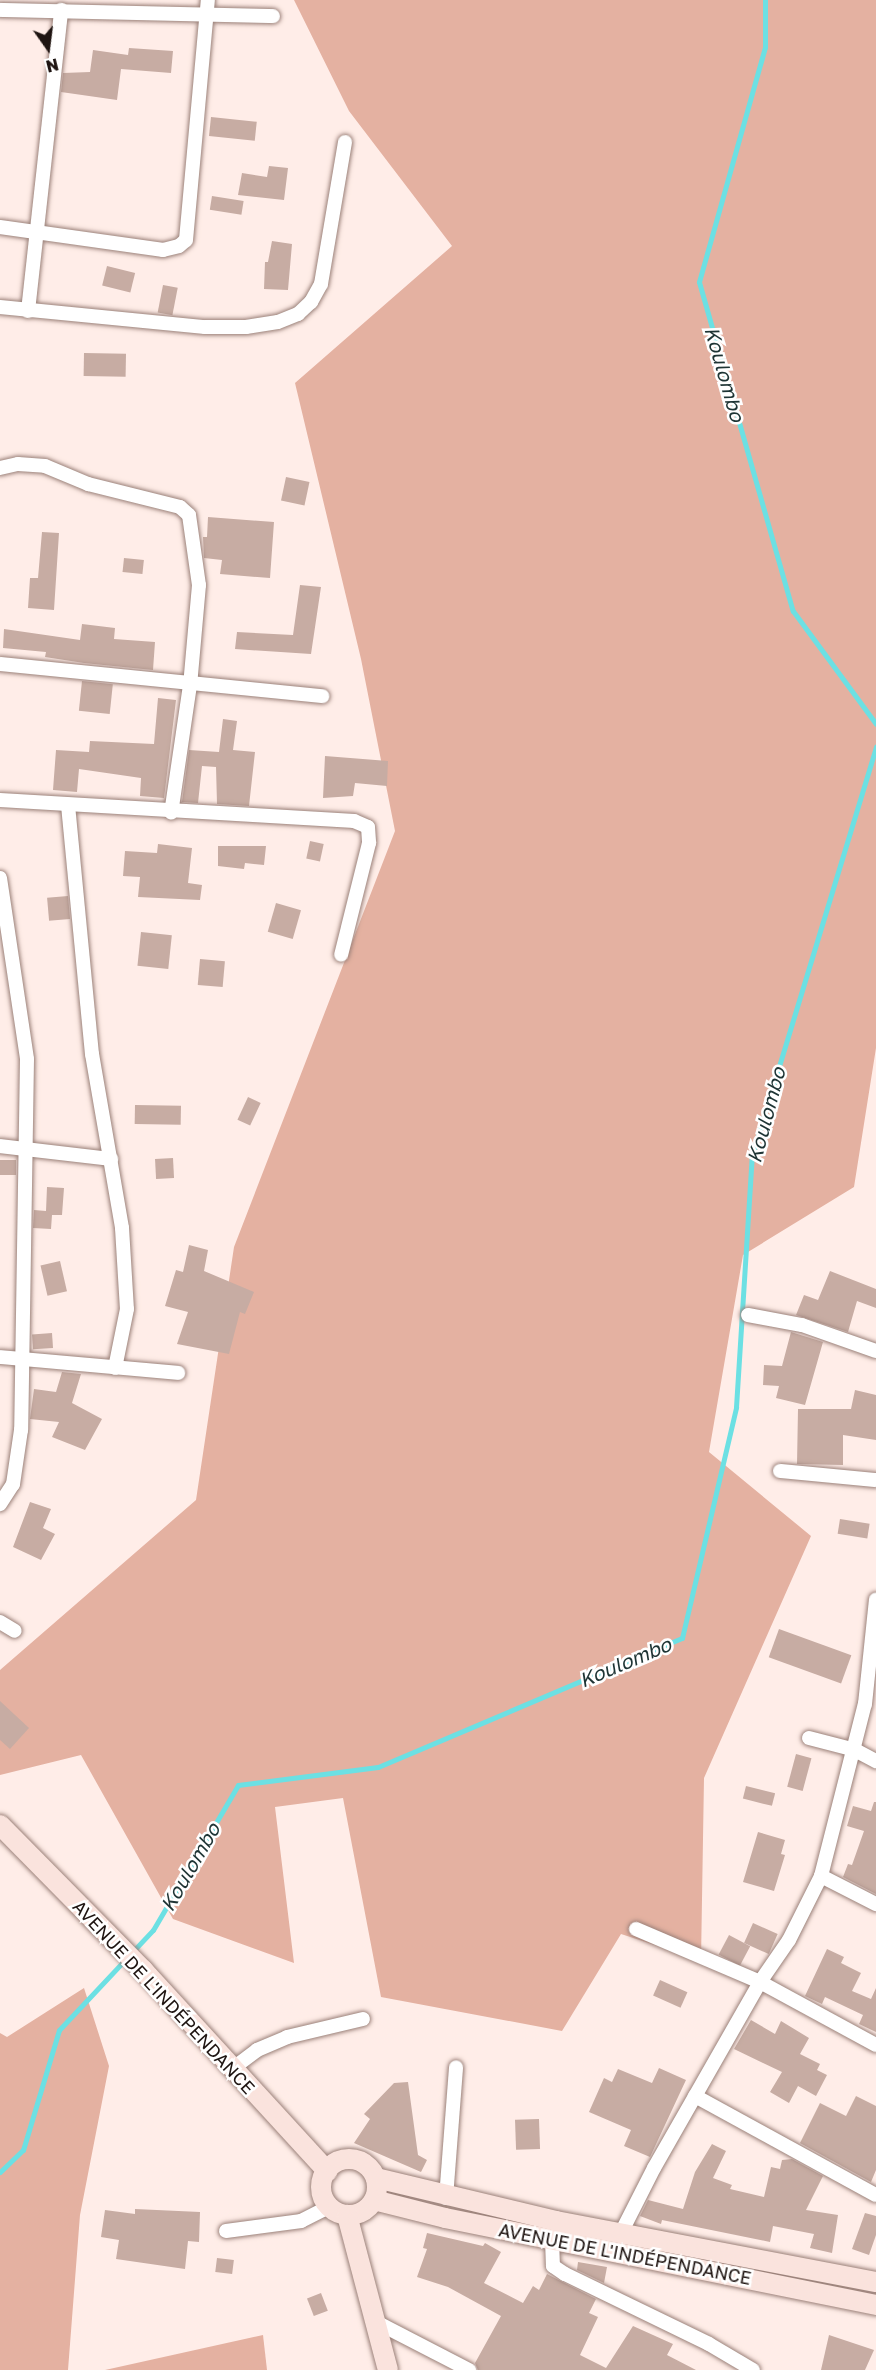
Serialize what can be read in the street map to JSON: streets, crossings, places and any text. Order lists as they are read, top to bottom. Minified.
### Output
{"streets":{"street":["AVENUE DE L'INDÉPENDANCE"]},"water":["Koulombo"],"north":"bottom"}
